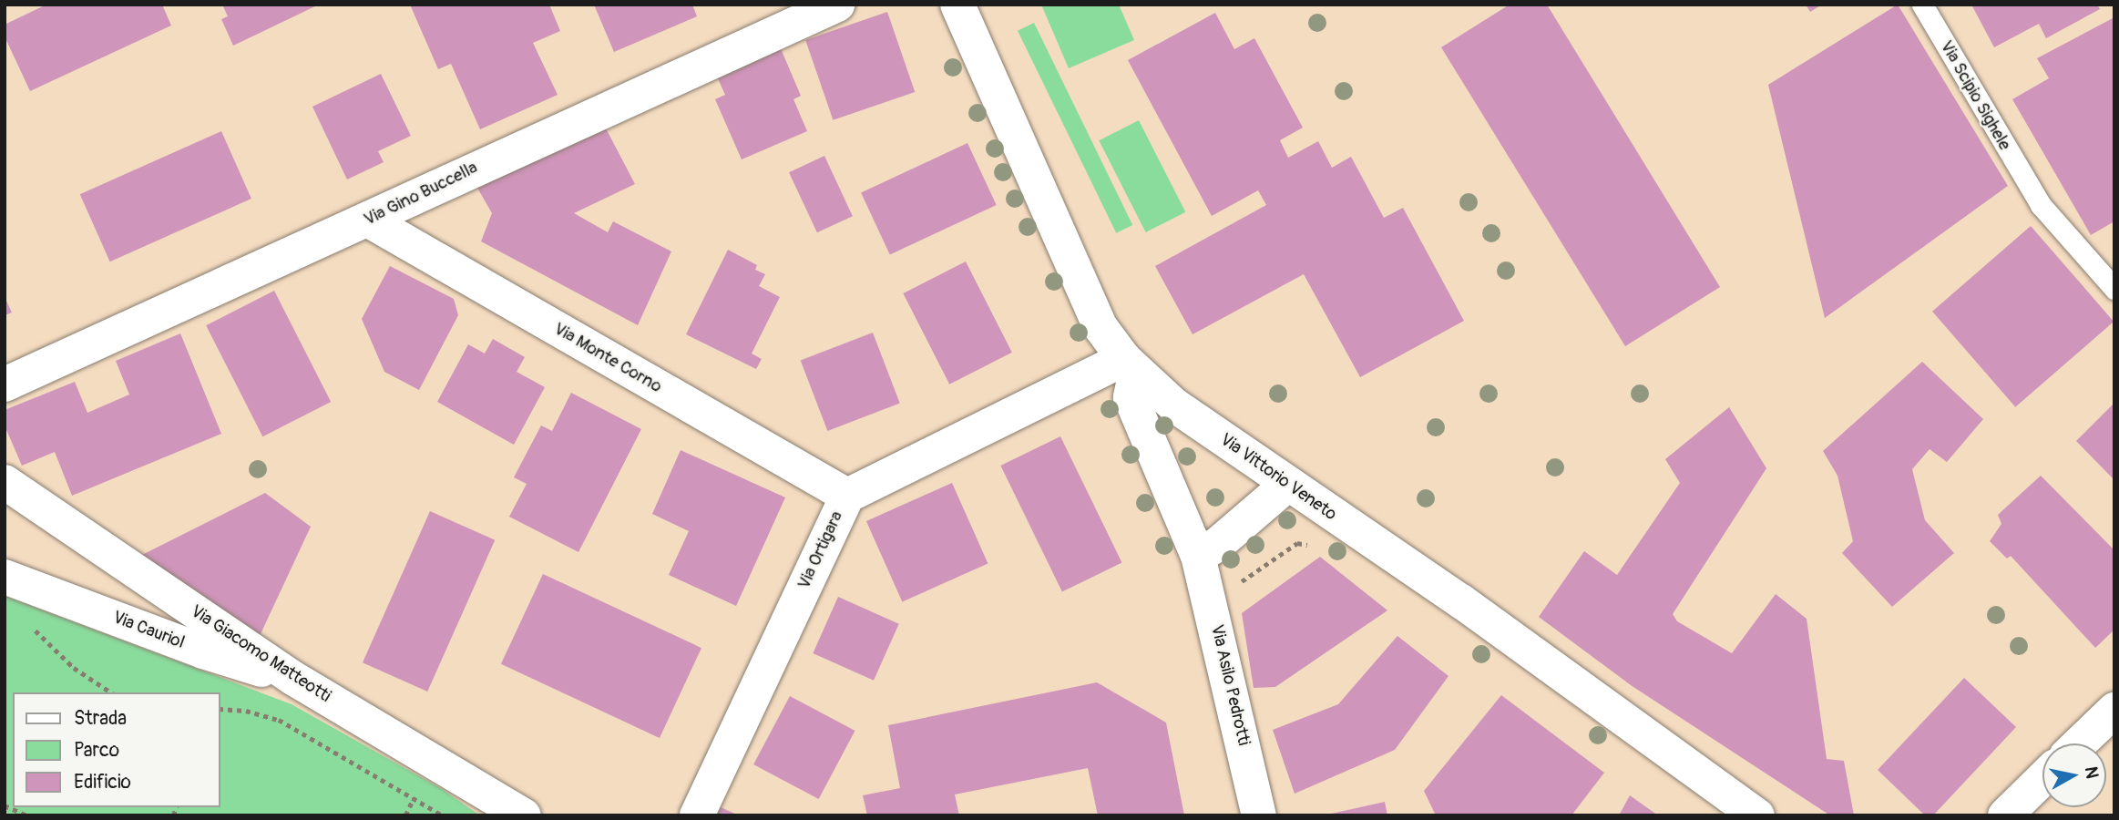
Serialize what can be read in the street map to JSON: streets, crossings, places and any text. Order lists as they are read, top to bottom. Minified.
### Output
{"streets":{"street":["Via Gino Buccella","Via Monte Corno","Via Vittorio Veneto","Via Ortigara","Via Cauriol","Via Giacomo Matteotti","Via Asilo Pedrotti"],"lane":["Via Scipio Sighele"]},"crossings":[["Via Gino Buccella","Via Monte Corno"],["Via Monte Corno","Via Ortigara"],["Via Vittorio Veneto","Via Ortigara"],["Via Vittorio Veneto","Via Asilo Pedrotti"],["Via Ortigara","Via Asilo Pedrotti"],["Via Cauriol","Via Giacomo Matteotti"]],"legend":["Strada","Parco","Edificio"],"north":"right"}
